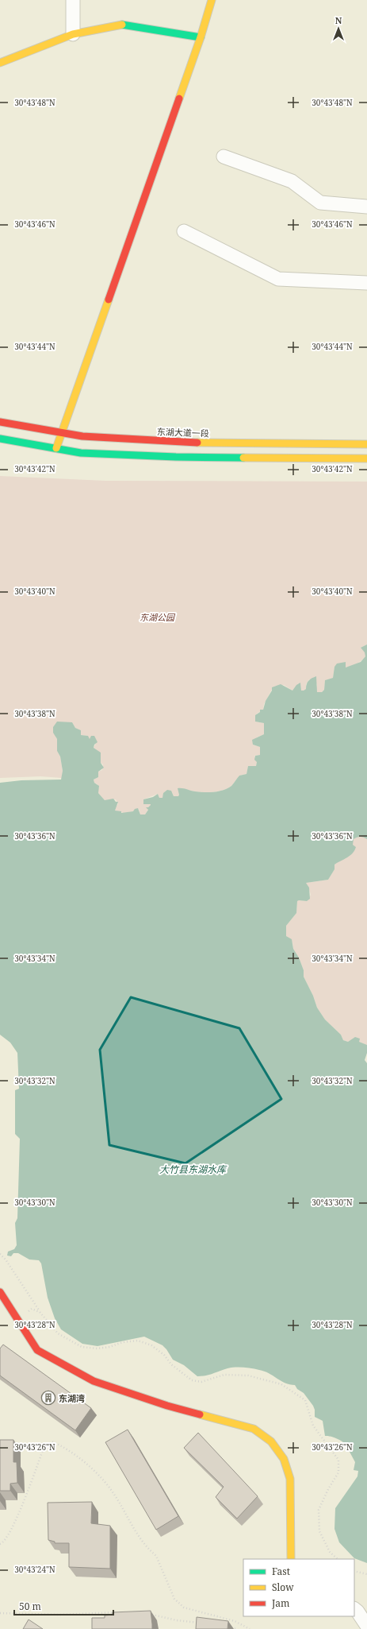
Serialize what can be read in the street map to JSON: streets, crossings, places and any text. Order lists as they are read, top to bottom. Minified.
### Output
{"streets":{"street":["东湖大道一段"]},"water":["大竹县东湖水库"],"parks":["东湖公园"],"places":{"building":["东湖湾"]},"legend":["Fast","Slow","Jam"],"scale_bar":"50 m","north":"top","coordinates":["30°43'48\"N","30°43'46\"N","30°43'44\"N","30°43'42\"N","30°43'40\"N","30°43'38\"N","30°43'36\"N","30°43'34\"N","30°43'32\"N","30°43'30\"N","30°43'28\"N","30°43'26\"N","30°43'24\"N"]}
